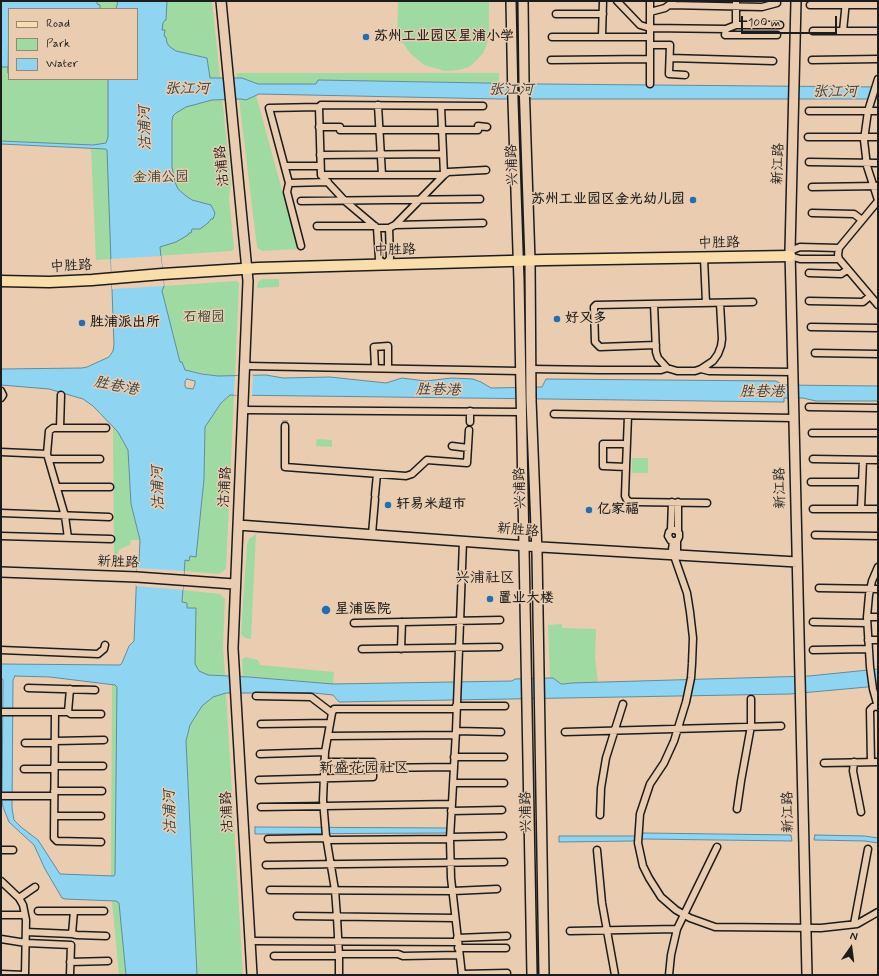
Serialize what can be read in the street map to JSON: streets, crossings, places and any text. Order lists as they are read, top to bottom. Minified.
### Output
{"streets":{"main road":["中胜路"],"street":["新江路","兴浦路","沽浦路","新胜路"]},"crossings":[["新江路","中胜路"],["新江路","新胜路"],["兴浦路","中胜路"],["兴浦路","新胜路"],["沽浦路","中胜路"],["沽浦路","新胜路"]],"districts":["兴浦社区","新盛花园社区"],"water":["张江河","沽浦河","胜巷港"],"parks":["金浦公园","石榴园"],"places":["苏州工业园区星浦小学","苏州工业园区金光幼儿园","好又多","胜浦派出所","轩易米超市","亿家福","置业大楼","星浦医院"],"legend":["Road","Park","Water"],"scale_bar":"100 m","north":"top"}
